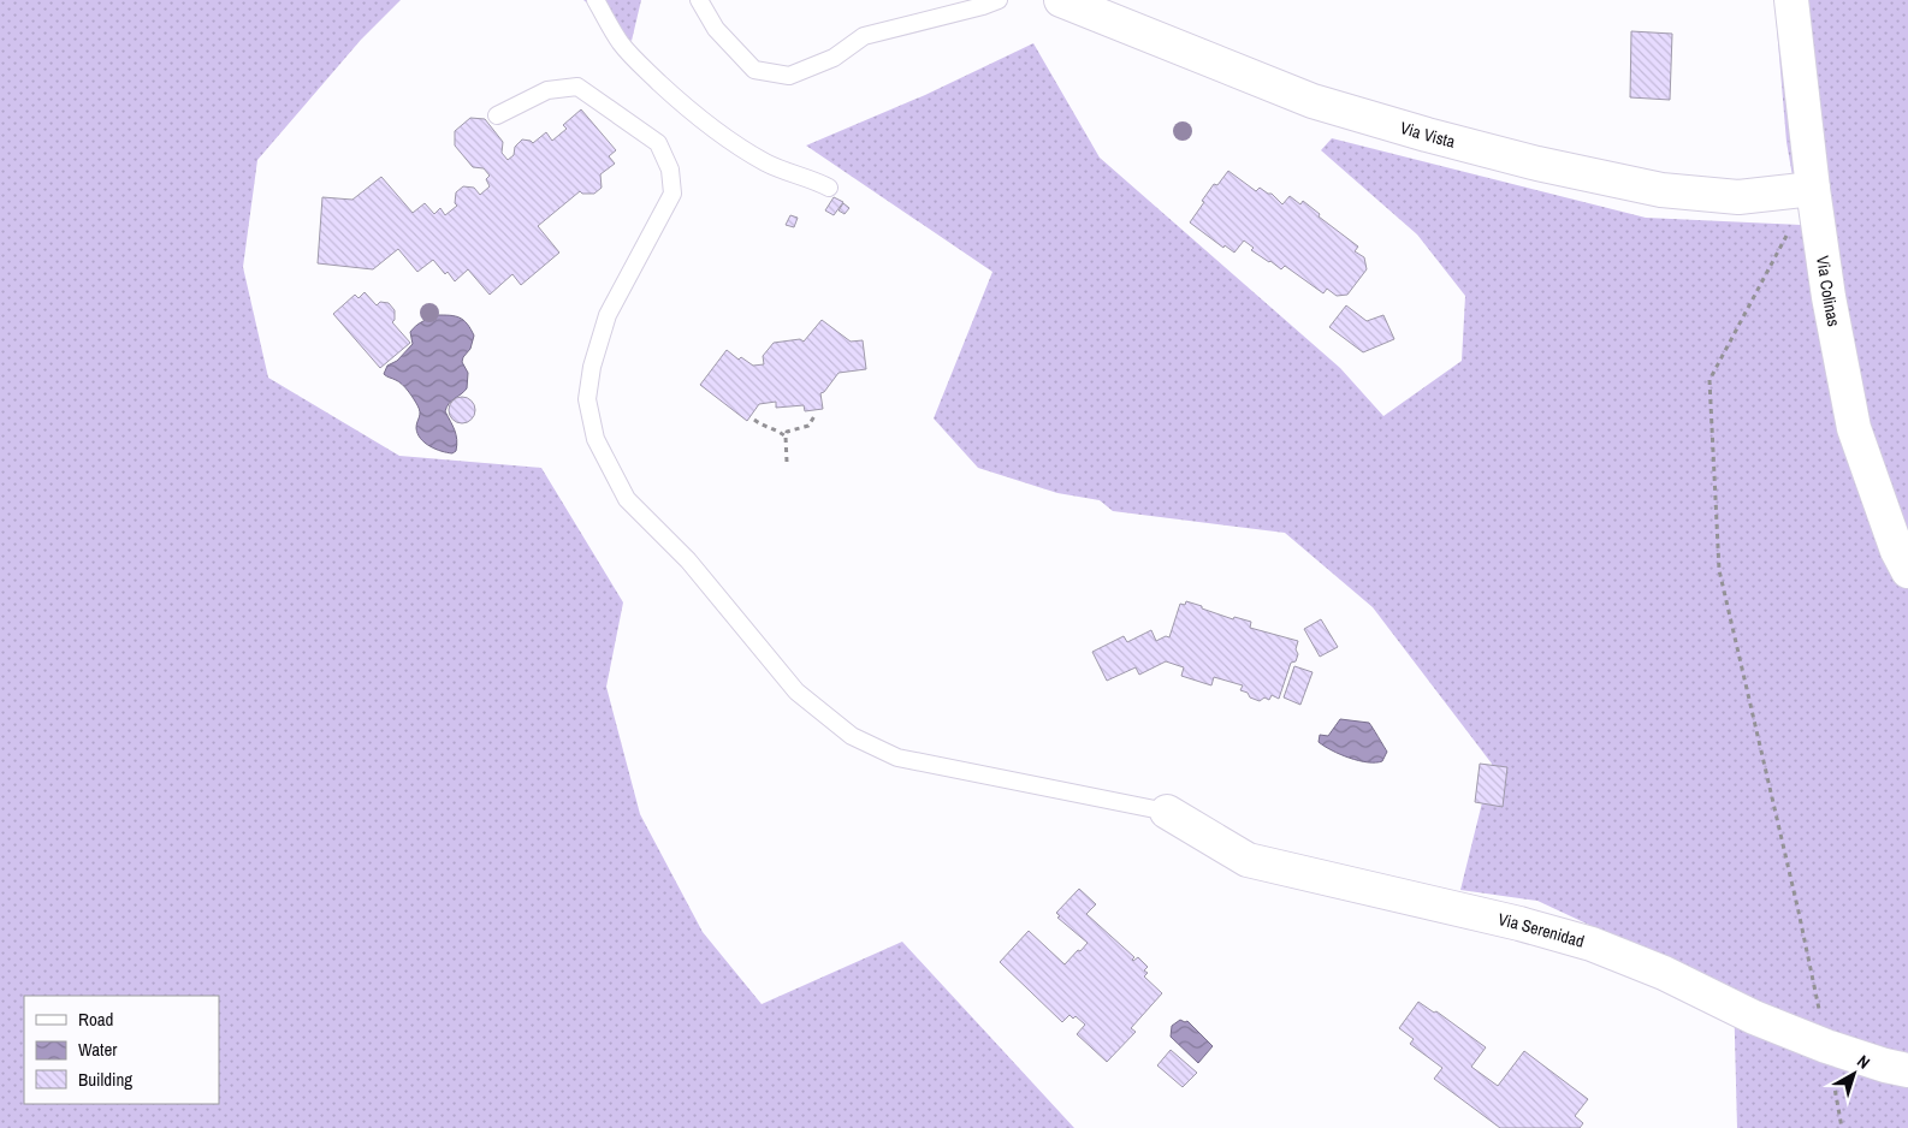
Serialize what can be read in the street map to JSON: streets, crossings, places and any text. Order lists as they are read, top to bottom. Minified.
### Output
{"streets":{"street":["Via Vista","Via Colinas","Via Serenidad"]},"crossings":[["Via Vista","Via Colinas"]],"legend":["Road","Water","Building"],"north":"top right"}
